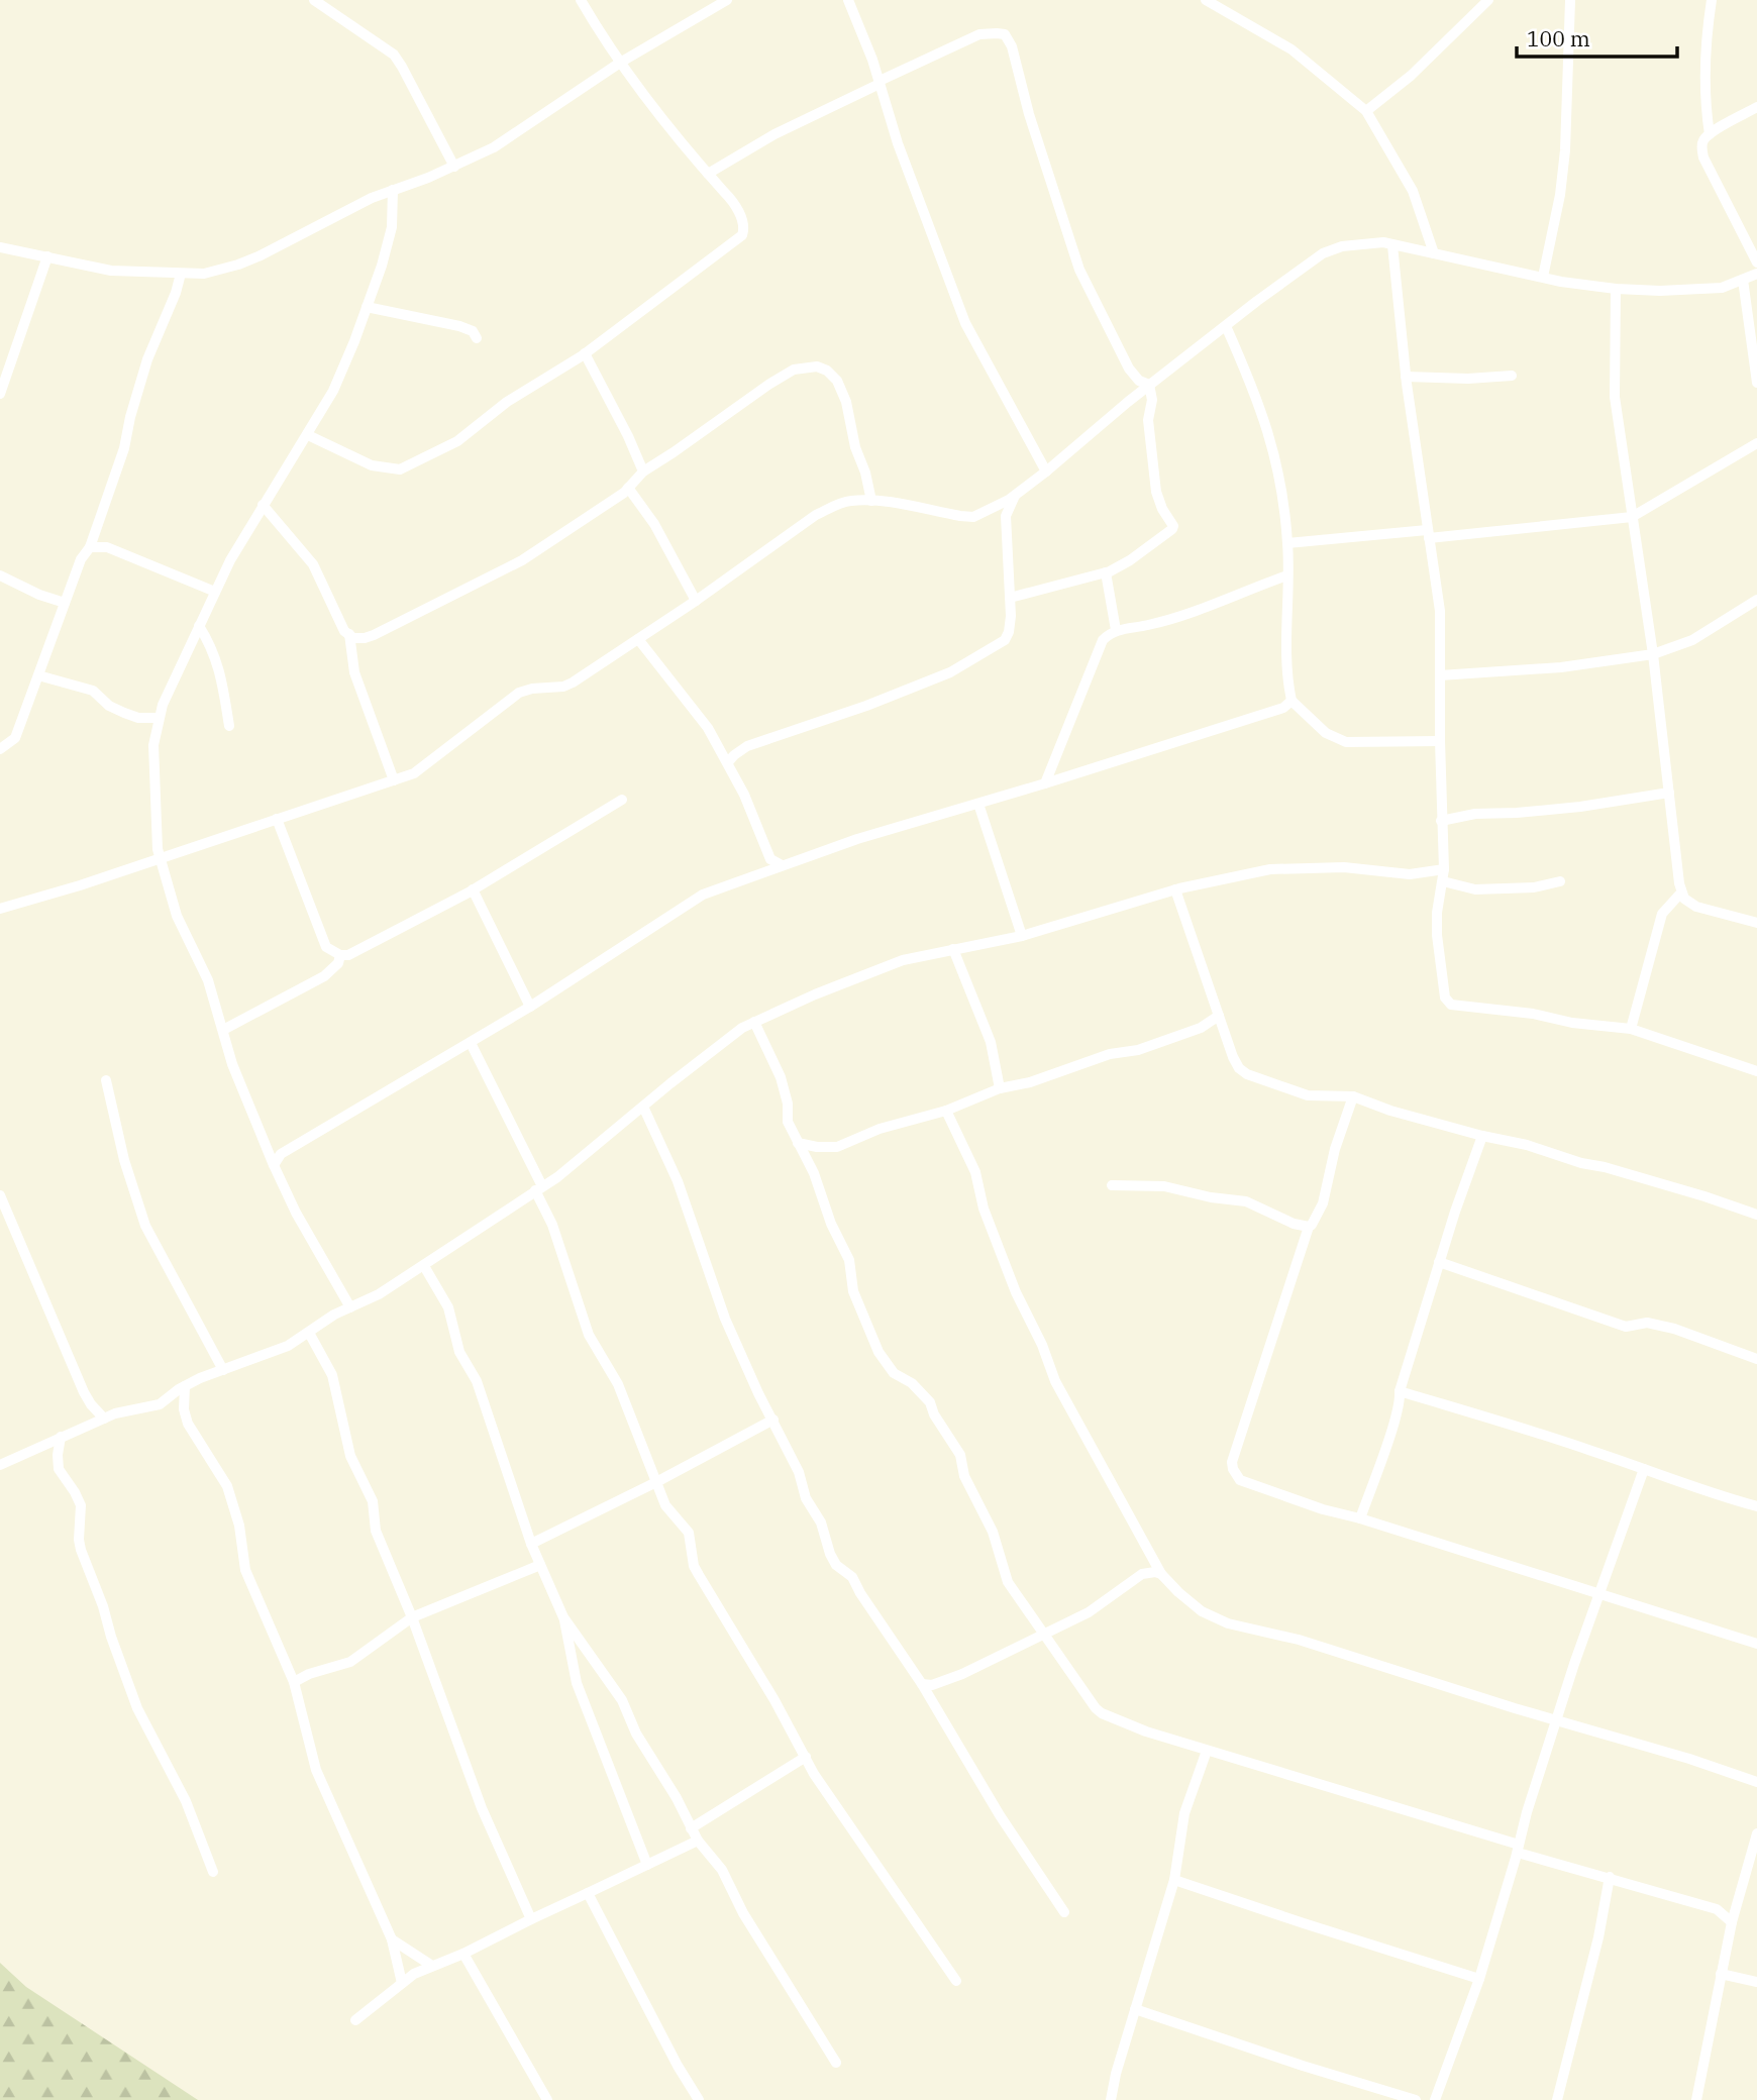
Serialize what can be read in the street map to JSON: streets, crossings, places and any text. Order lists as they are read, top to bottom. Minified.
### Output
{"scale_bar":"100 m"}
